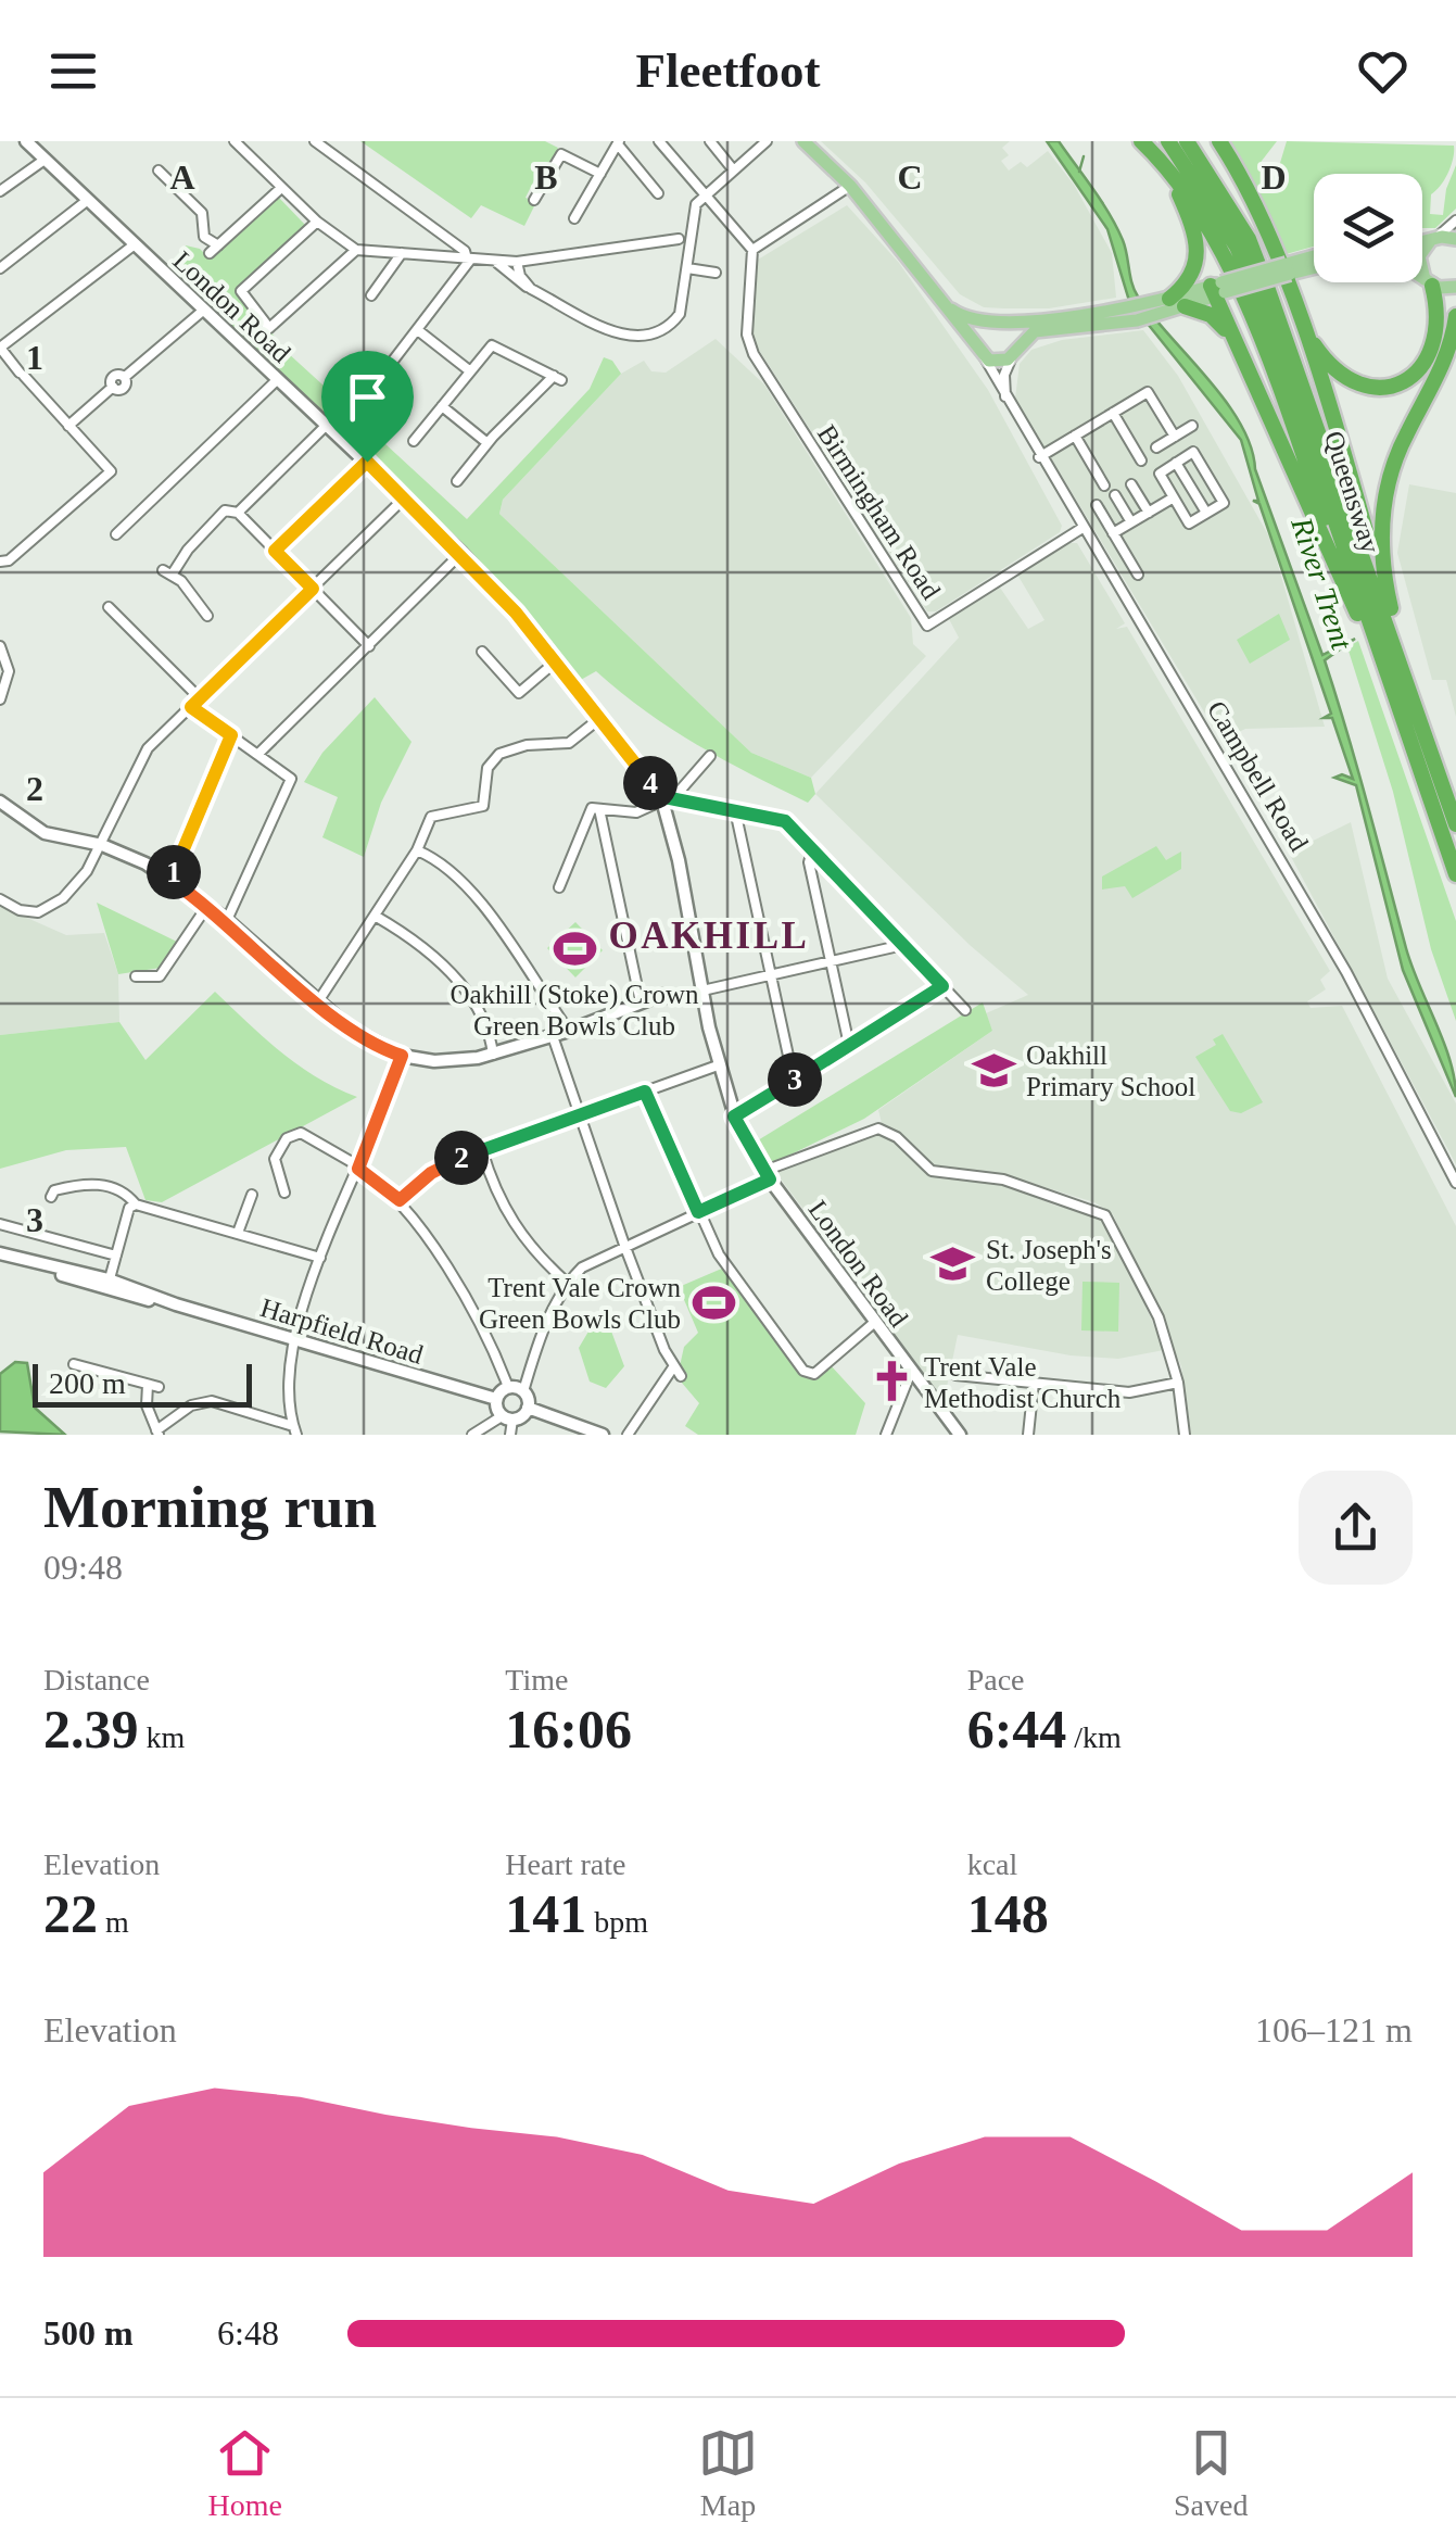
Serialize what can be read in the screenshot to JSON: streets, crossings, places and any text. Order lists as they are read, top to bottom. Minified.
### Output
{"streets":{"highway":["Queensway"],"main road":["London Road","Campbell Road","Harpfield Road"],"street":["Birmingham Road"]},"crossings":[["Birmingham Road","Campbell Road"]],"districts":["OAKHILL"],"water":["River Trent"],"places":{"sports":["Oakhill (Stoke) Crown Green Bowls Club","Trent Vale Crown Green Bowls Club"],"school or university":["Oakhill Primary School","St. Joseph's College"],"church":["Trent Vale Methodist Church"]},"scale_bar":"200 m","page":{"header":"Fleetfoot","pins":["4","1","3","2"],"scale":"200 m","heading":["Morning run","09:48"],"stats":[["Distance","2.39 km"],["Time","16:06"],["Pace","6:44 /km"],["Elevation","22 m"],["Heart rate","141 bpm"],["kcal","148"]],"chart":["Elevation","106–121 m"],"list":[{"name":"500 m","note":"6:48"}],"tabs":["Home","Map","Saved"]},"grid":{"columns":["A","B","C","D"],"rows":["1","2","3"]}}
